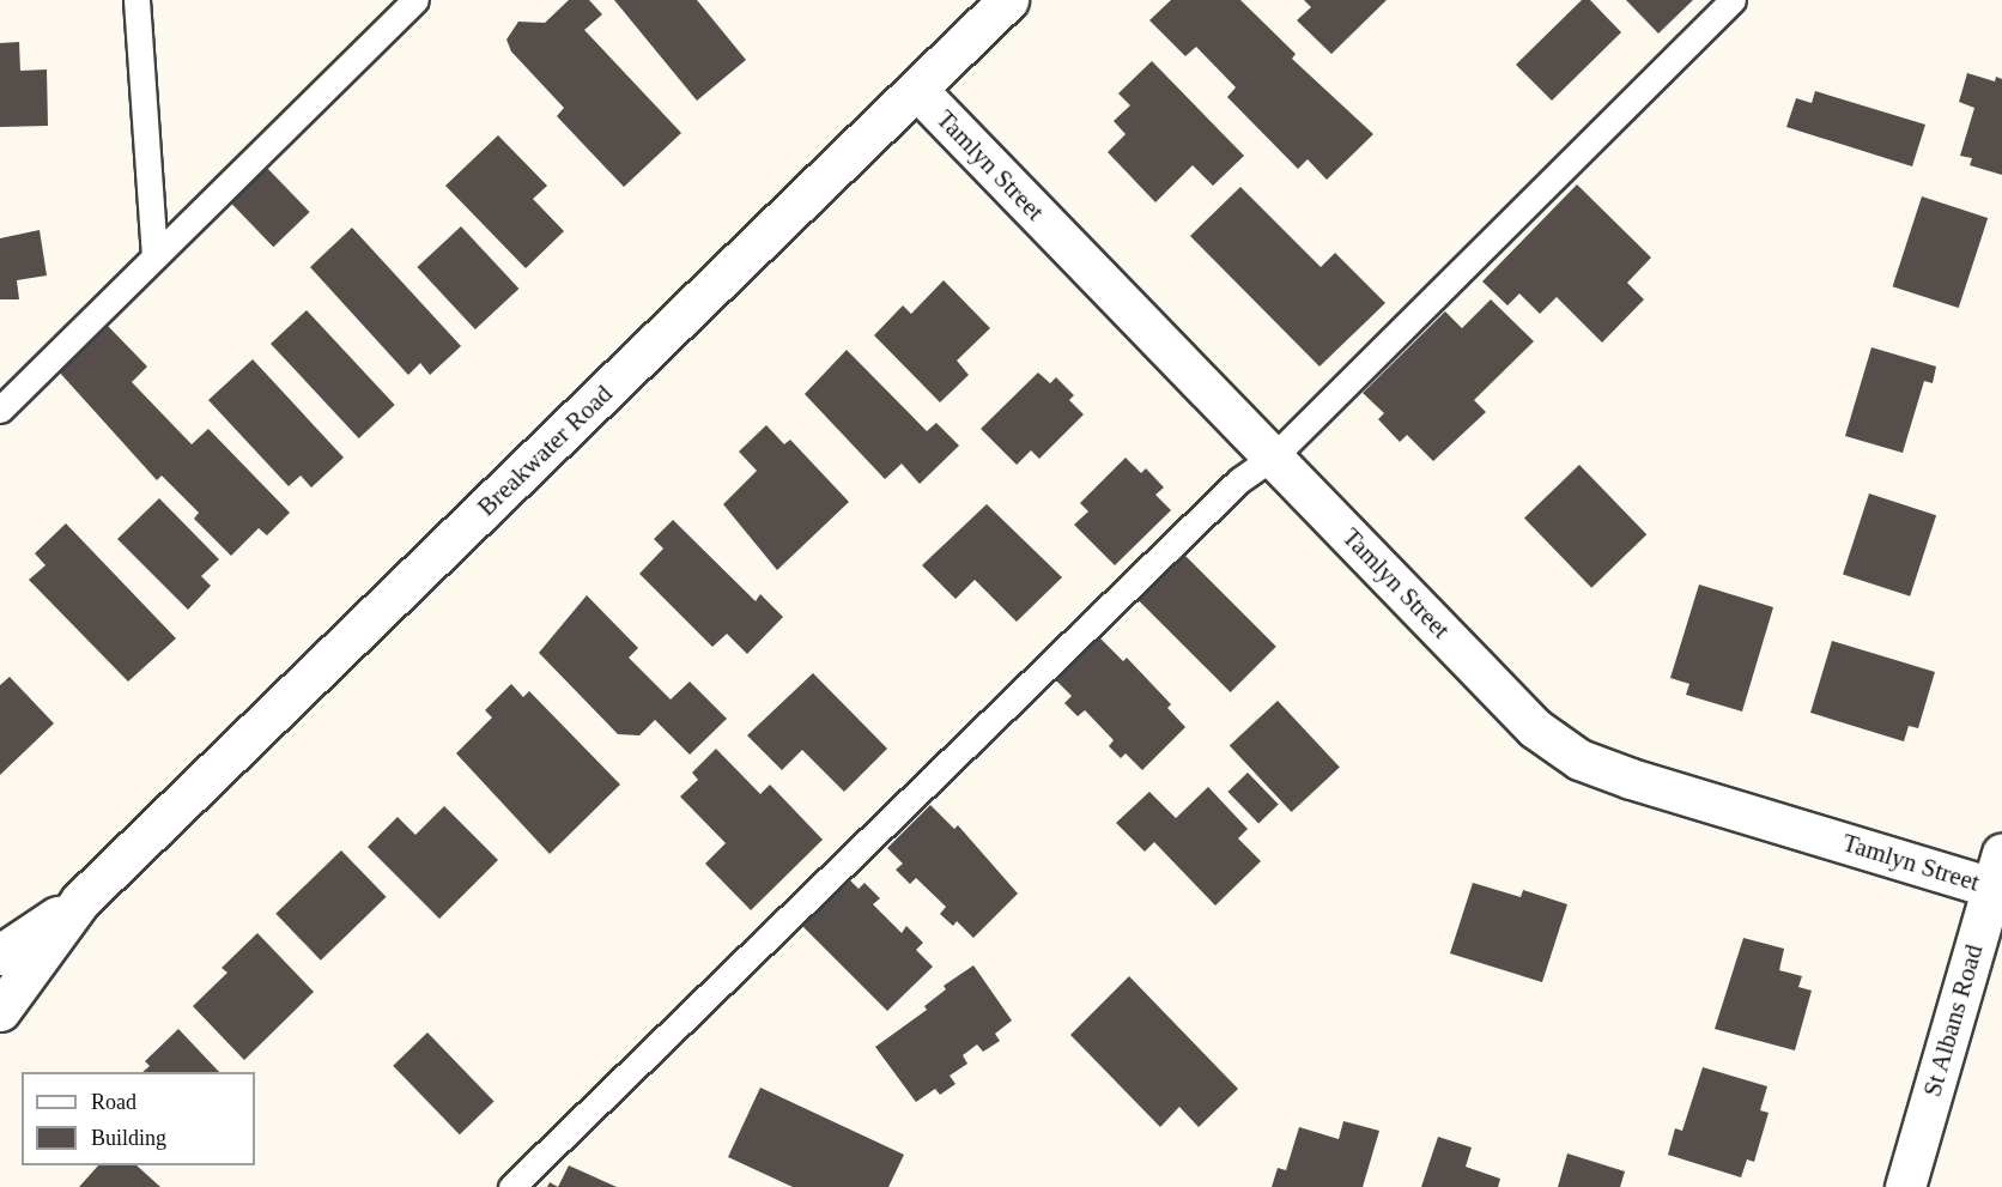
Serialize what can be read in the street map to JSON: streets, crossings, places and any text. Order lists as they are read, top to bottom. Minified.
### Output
{"streets":{"street":["Tamlyn Street","Breakwater Road","St Albans Road"]},"crossings":[["Tamlyn Street","Breakwater Road"],["Tamlyn Street","St Albans Road"]],"legend":["Road","Building"]}
